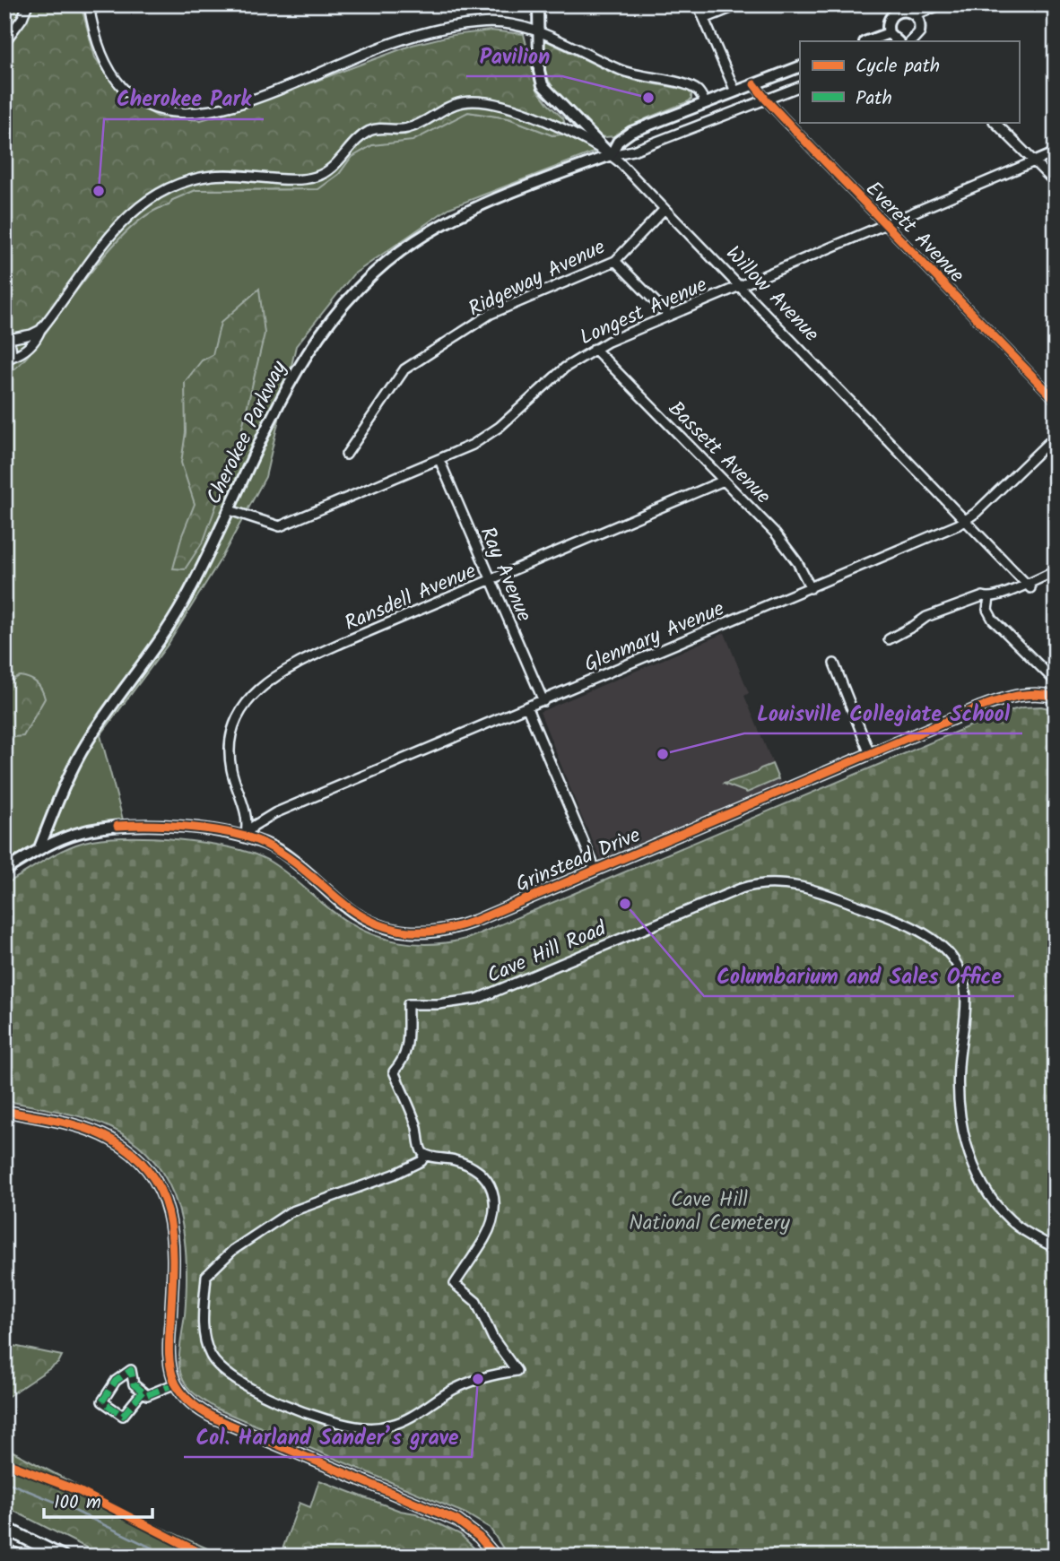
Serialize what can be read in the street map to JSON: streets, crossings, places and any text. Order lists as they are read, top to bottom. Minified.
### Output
{"streets":{"main road":["Willow Avenue","Cherokee Parkway","Grinstead Drive"],"street":["Everett Avenue","Ridgeway Avenue","Longest Avenue","Bassett Avenue","Ray Avenue","Ransdell Avenue","Glenmary Avenue","Cave Hill Road"]},"crossings":[["Everett Avenue","Longest Avenue"],["Everett Avenue","Cherokee Parkway"],["Ridgeway Avenue","Willow Avenue"],["Willow Avenue","Longest Avenue"],["Willow Avenue","Cherokee Parkway"],["Willow Avenue","Glenmary Avenue"],["Longest Avenue","Cherokee Parkway"],["Longest Avenue","Bassett Avenue"],["Longest Avenue","Ray Avenue"],["Cherokee Parkway","Grinstead Drive"],["Bassett Avenue","Ransdell Avenue"],["Bassett Avenue","Glenmary Avenue"],["Ray Avenue","Ransdell Avenue"],["Ray Avenue","Glenmary Avenue"],["Ransdell Avenue","Glenmary Avenue"],["Ransdell Avenue","Grinstead Drive"],["Glenmary Avenue","Grinstead Drive"]],"parks":["Cave Hill National Cemetery"],"places":["Pavilion","Cherokee Park","Louisville Collegiate School","Columbarium and Sales Office","Col. Harland Sander’s grave"],"legend":["Cycle path","Path"],"scale_bar":"100 m"}
